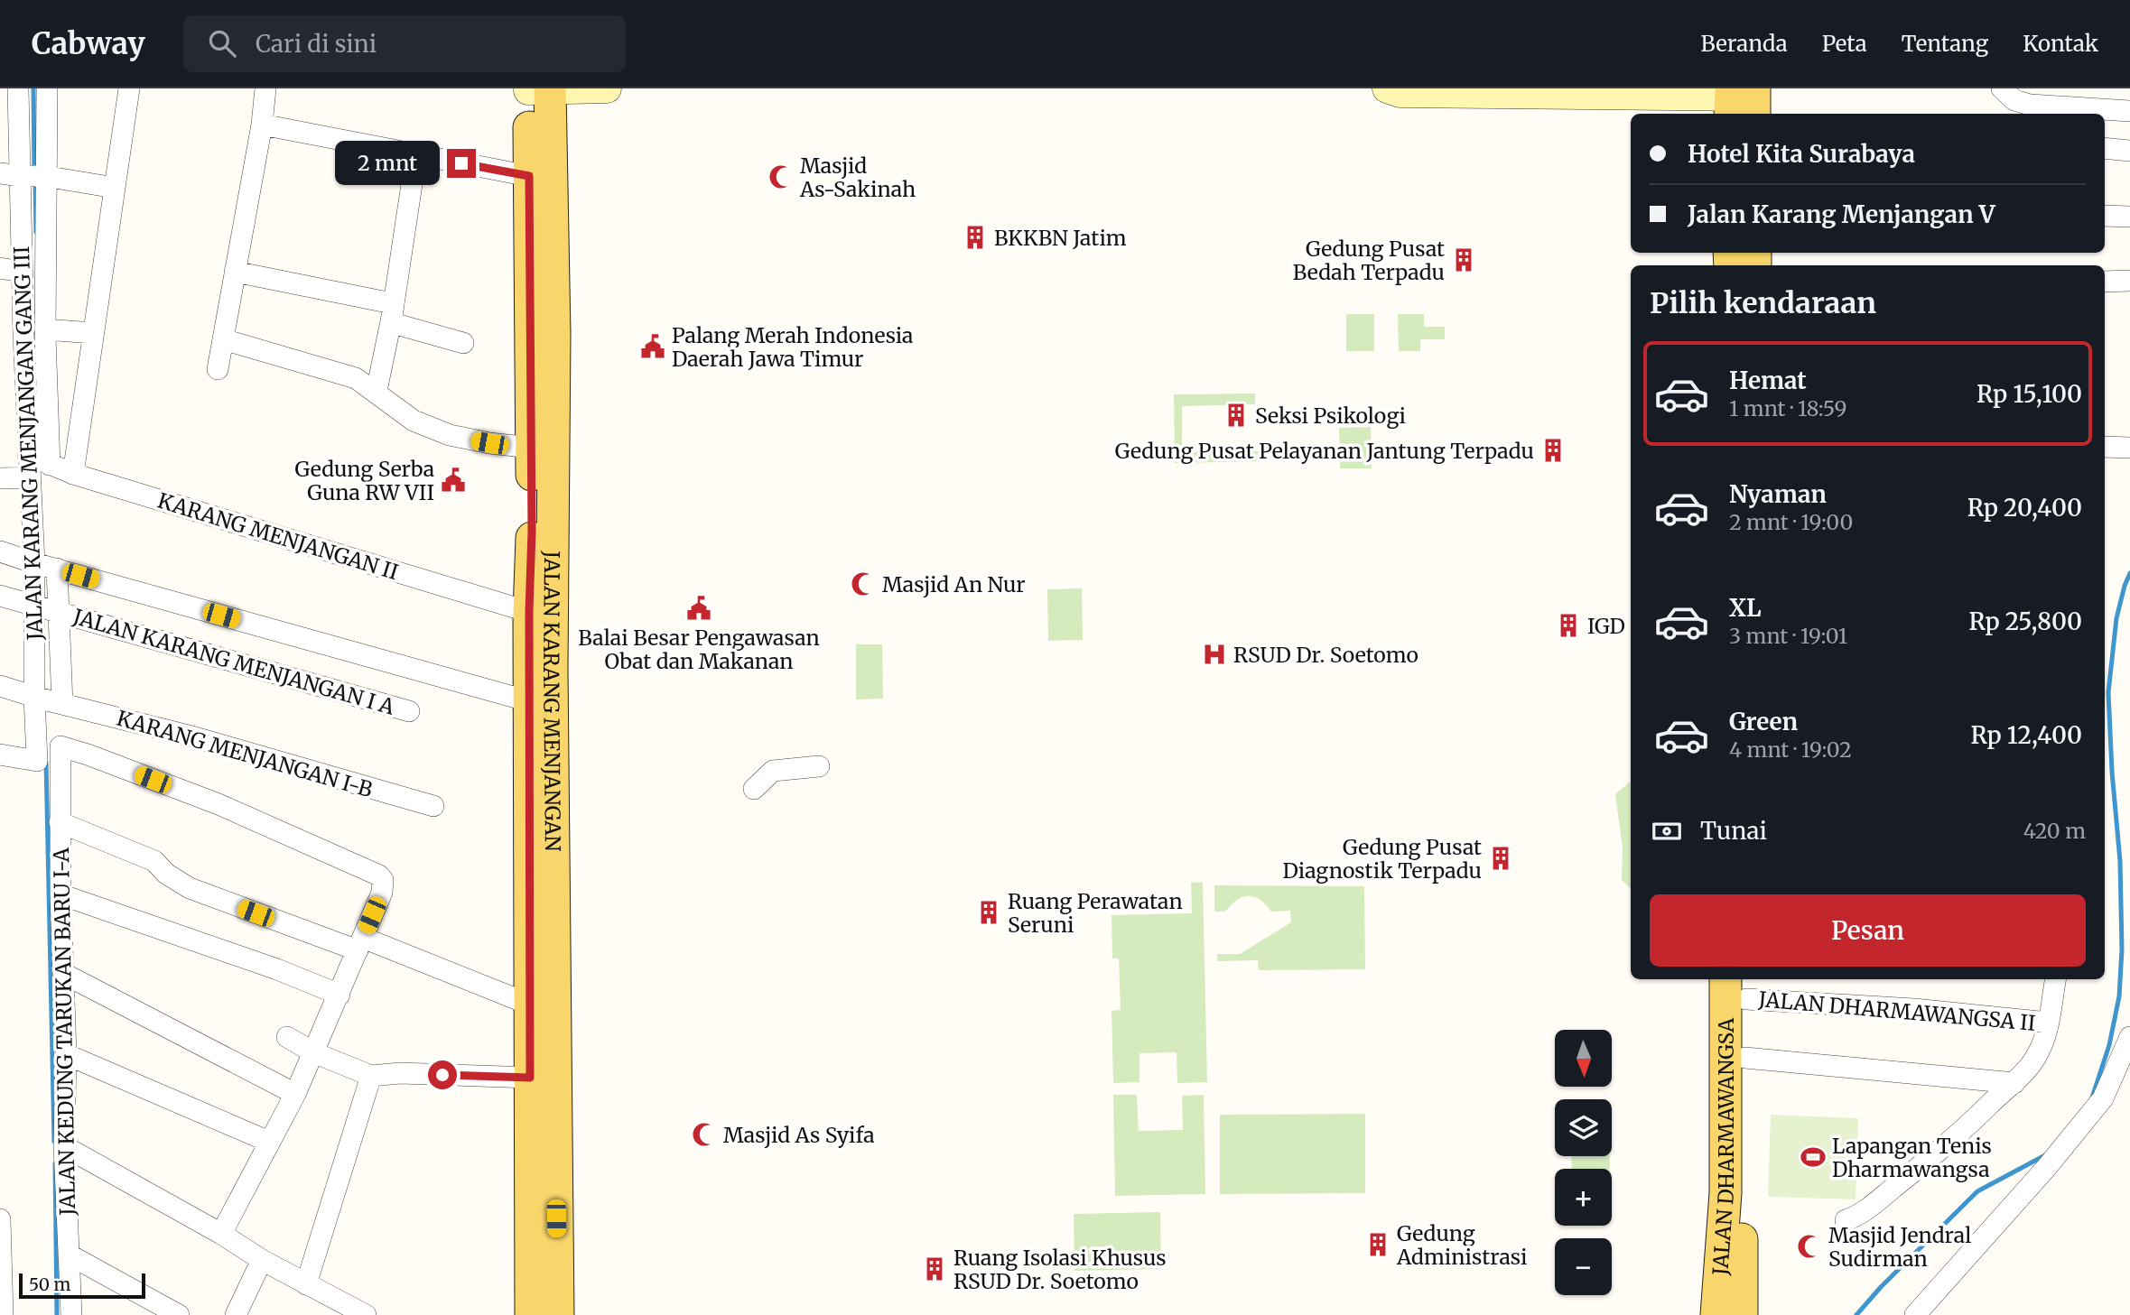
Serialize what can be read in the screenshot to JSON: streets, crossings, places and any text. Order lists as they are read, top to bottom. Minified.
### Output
{"streets":{"main road":["JALAN KARANG MENJANGAN","JALAN DHARMAWANGSA"],"street":["JALAN KARANG MENJANGAN GANG III","KARANG MENJANGAN II","JALAN KARANG MENJANGAN I A","KARANG MENJANGAN I-B","JALAN DHARMAWANGSA II","JALAN KEDUNG TARUKAN BARU I-A"]},"crossings":[["JALAN KARANG MENJANGAN GANG III","KARANG MENJANGAN II"],["JALAN KARANG MENJANGAN GANG III","JALAN KARANG MENJANGAN I A"],["JALAN KARANG MENJANGAN GANG III","KARANG MENJANGAN I-B"],["JALAN KARANG MENJANGAN GANG III","JALAN KEDUNG TARUKAN BARU I-A"],["KARANG MENJANGAN II","JALAN KARANG MENJANGAN"],["JALAN DHARMAWANGSA II","JALAN DHARMAWANGSA"]],"places":{"mosque":["Masjid As-Sakinah","Masjid An Nur","Masjid As Syifa","Masjid Jendral Sudirman"],"building":["BKKBN Jatim","Gedung Pusat Bedah Terpadu","Seksi Psikologi","Gedung Pusat Pelayanan Jantung Terpadu","IGD","Gedung Pusat Diagnostik Terpadu","Ruang Perawatan Seruni","Gedung Administrasi","Ruang Isolasi Khusus RSUD Dr. Soetomo"],"public building":["Palang Merah Indonesia Daerah Jawa Timur","Gedung Serba Guna RW VII","Balai Besar Pengawasan Obat dan Makanan"],"hospital":["RSUD Dr. Soetomo"],"sports":["Lapangan Tenis Dharmawangsa"]},"scale_bar":"50 m","north":"bottom","page":{"header":"Cabway","search":"Cari di sini","nav":["Beranda","Peta","Tentang","Kontak"],"banner":["Hotel Kita Surabaya","Jalan Karang Menjangan V"],"bubble":"2 mnt","heading":"Pilih kendaraan","list":[{"name":"Hemat","note":"1 mnt · 18:59","value":"Rp 15,100"},{"name":"Nyaman","note":"2 mnt · 19:00","value":"Rp 20,400"},{"name":"XL","note":"3 mnt · 19:01","value":"Rp 25,800"},{"name":"Green","note":"4 mnt · 19:02","value":"Rp 12,400"}],"pay":["Tunai","420 m"],"buttons":"Pesan","map_buttons":["+","−"],"scale":"50 m"}}
